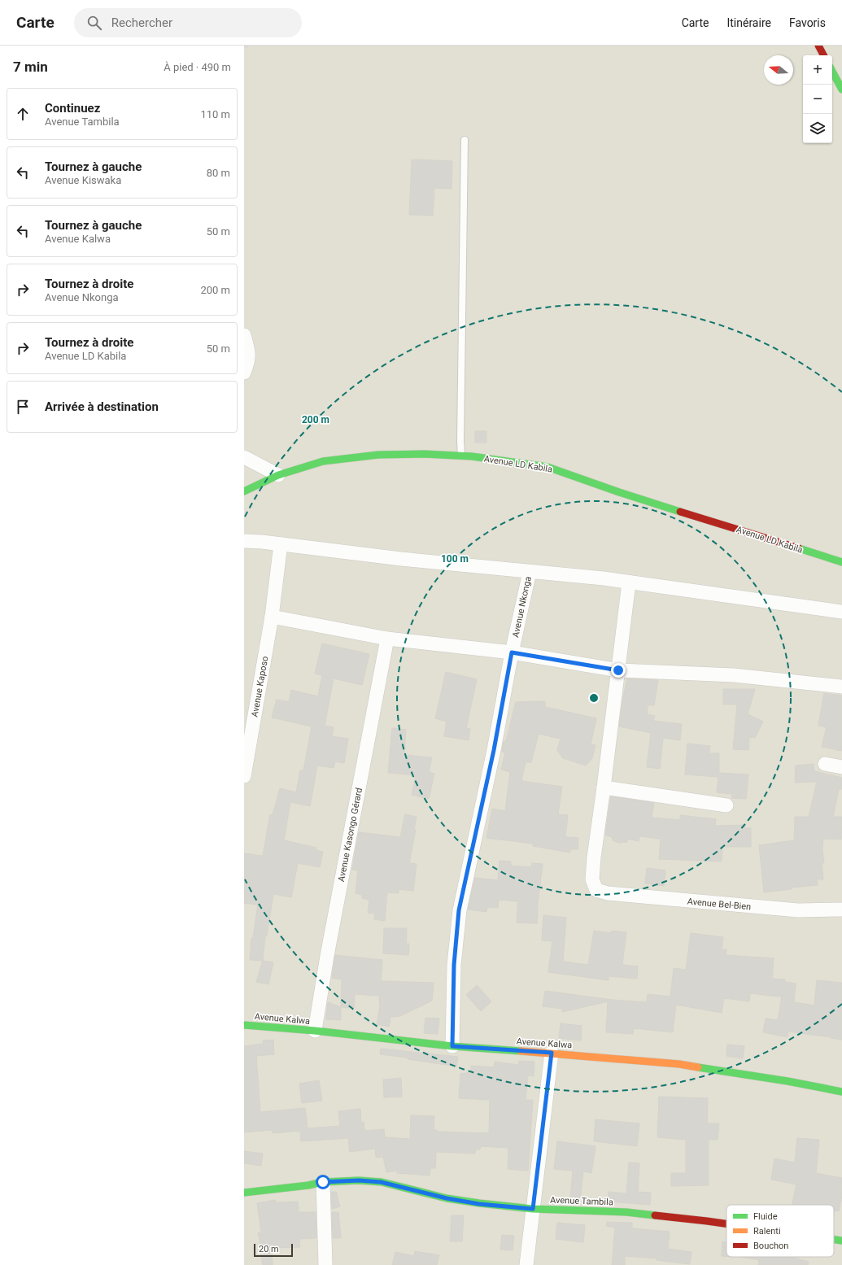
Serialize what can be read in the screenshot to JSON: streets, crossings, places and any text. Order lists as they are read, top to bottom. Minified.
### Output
{"streets":{"main road":["Avenue LD Kabila","Avenue Kalwa","Avenue Tambila"],"street":["Avenue Nkonga","Avenue Kaposo","Avenue Kasongo Gérard","Avenue Bel-Bien"]},"crossings":[["Avenue Nkonga","Avenue Kalwa"],["Avenue Kasongo Gérard","Avenue Kalwa"]],"legend":["Fluide","Ralenti","Bouchon"],"scale_bar":"20 m","north":"left","page":{"header":"Carte","search":"Rechercher","nav":["Carte","Itinéraire","Favoris"],"heading":["7 min","À pied · 490 m"],"map_buttons":["+","−"],"list":[["Continuez","Avenue Tambila","110 m"],["Tournez à gauche","Avenue Kiswaka","80 m"],["Tournez à gauche","Avenue Kalwa","50 m"],["Tournez à droite","Avenue Nkonga","200 m"],["Tournez à droite","Avenue LD Kabila","50 m"],"Arrivée à destination"],"scale":"20 m"},"rings":["200 m","100 m"]}
